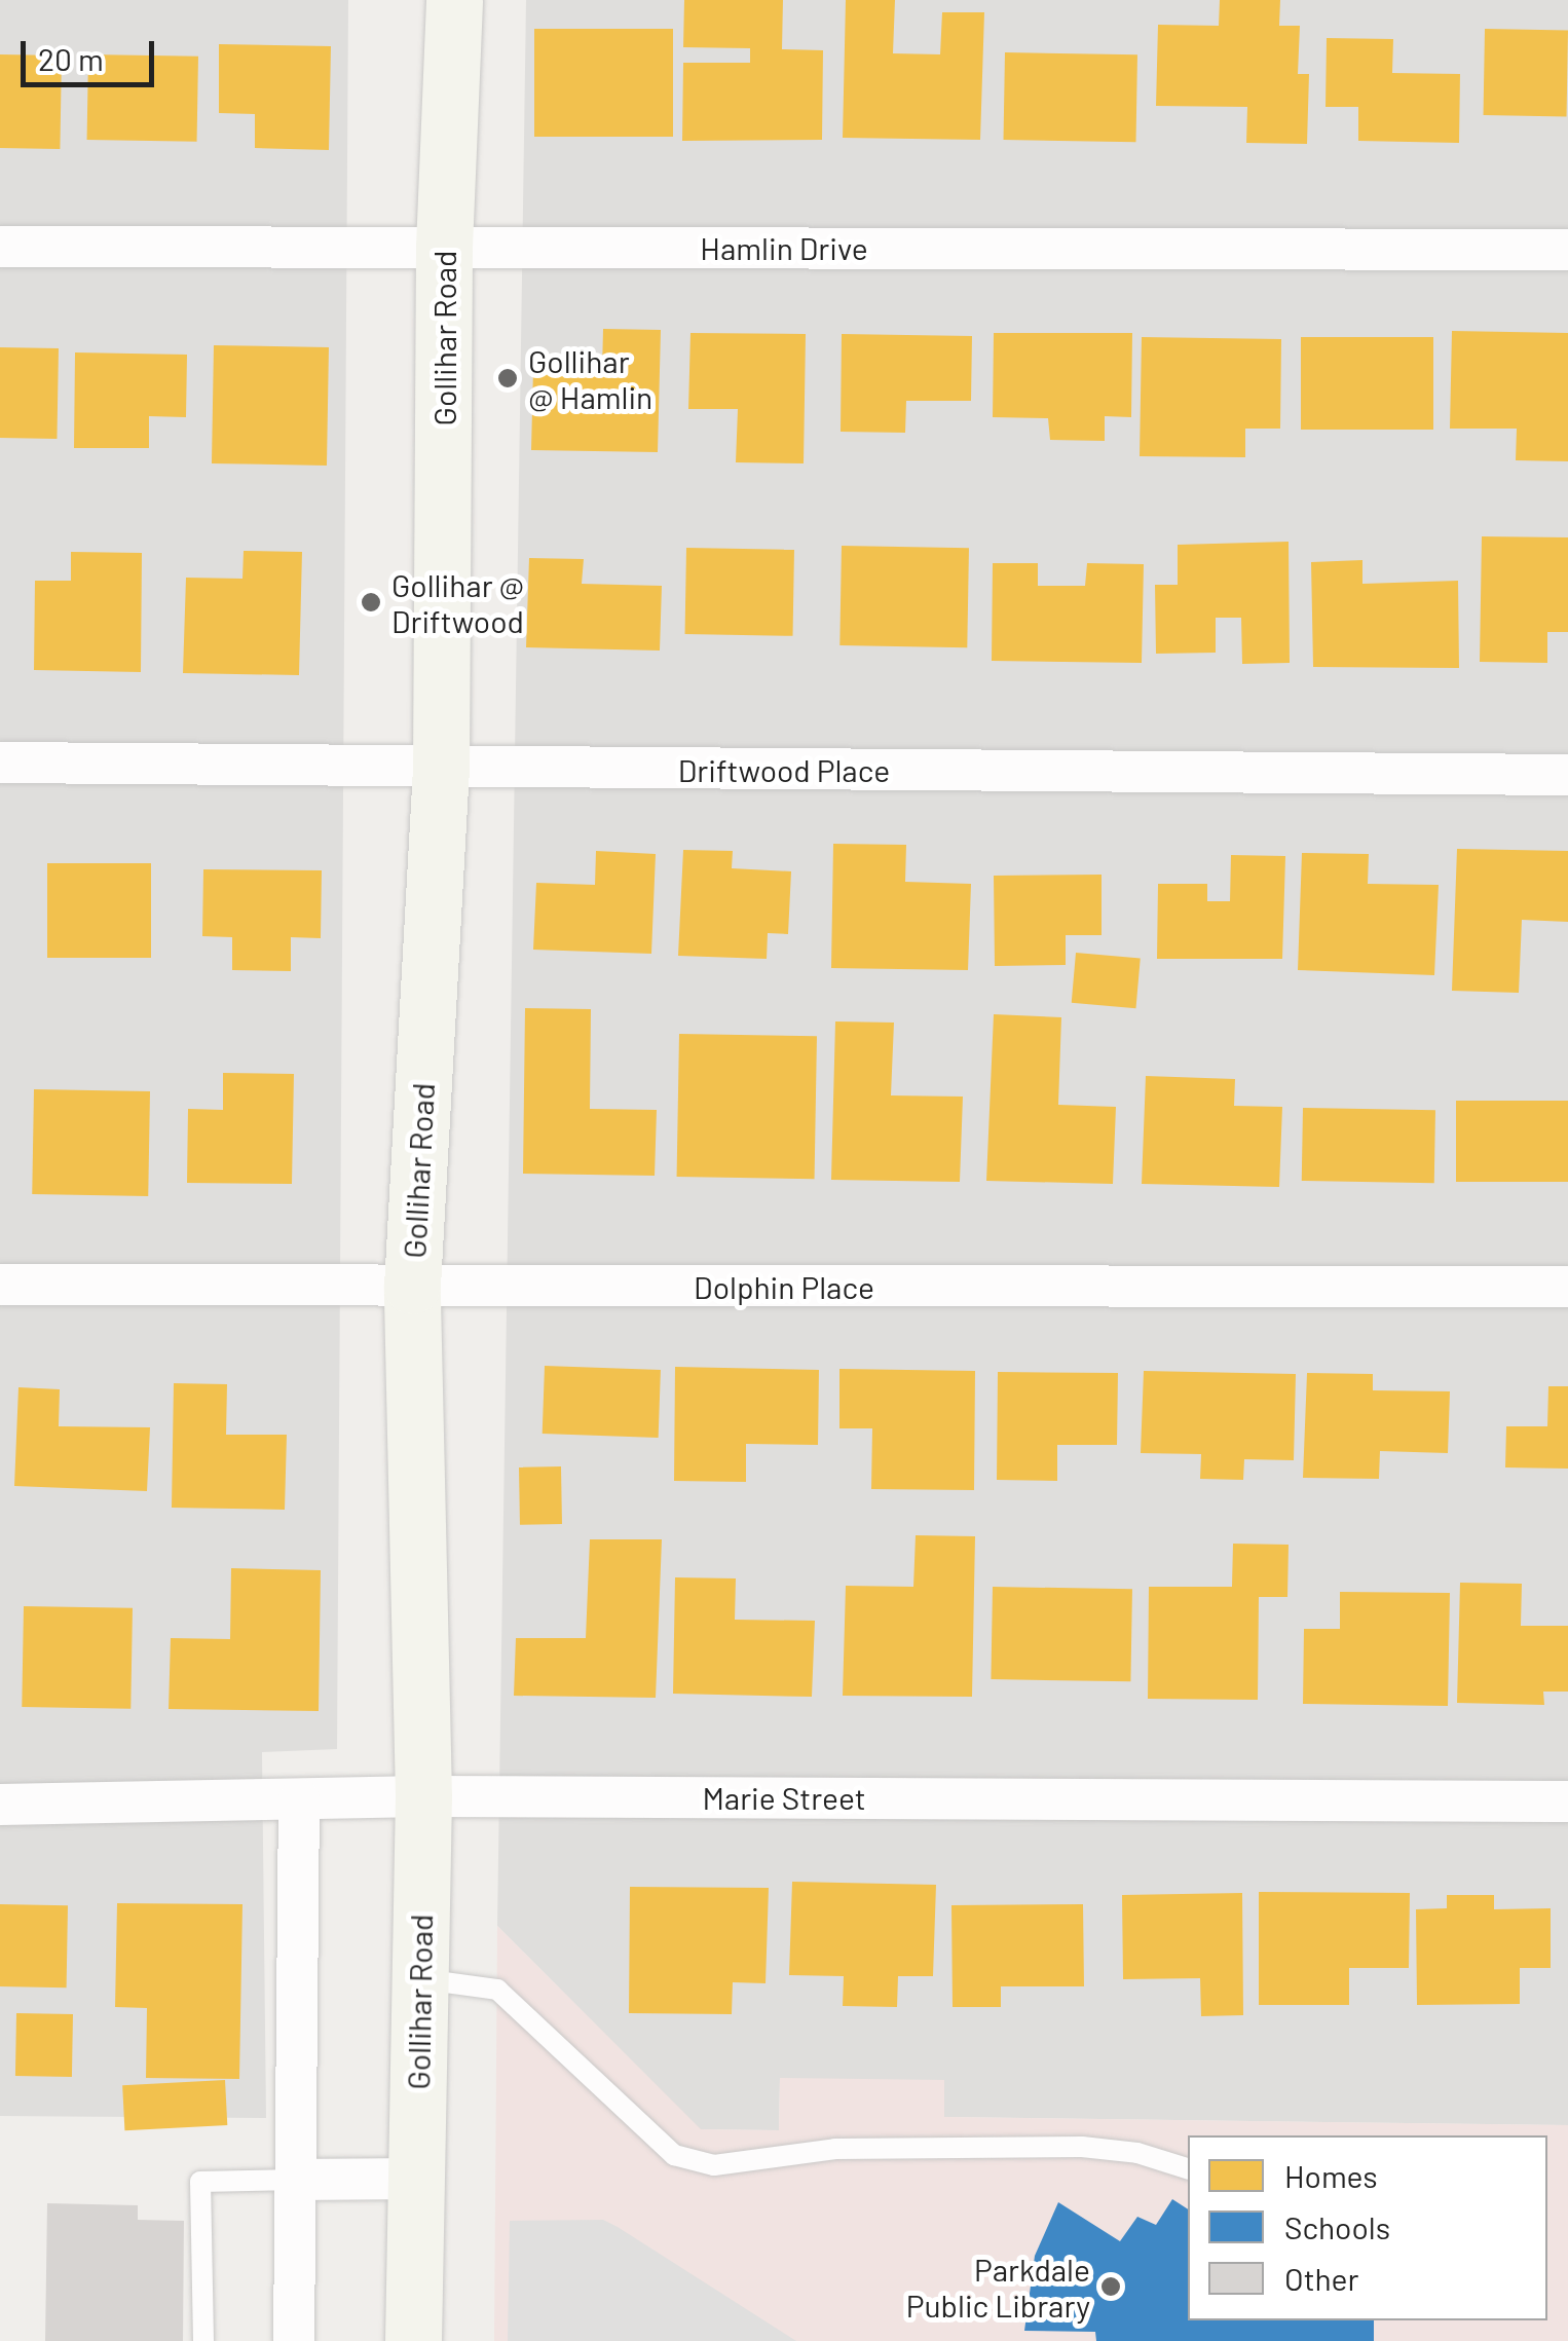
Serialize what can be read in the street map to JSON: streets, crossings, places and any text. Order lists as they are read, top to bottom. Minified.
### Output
{"streets":{"main road":["Gollihar Road"],"street":["Hamlin Drive","Driftwood Place","Dolphin Place","Marie Street"]},"crossings":[["Hamlin Drive","Gollihar Road"],["Gollihar Road","Driftwood Place"],["Gollihar Road","Dolphin Place"],["Gollihar Road","Marie Street"]],"places":["Gollihar @ Hamlin","Gollihar @ Driftwood","Parkdale Public Library"],"legend":["Homes","Schools","Other"],"scale_bar":"20 m"}
